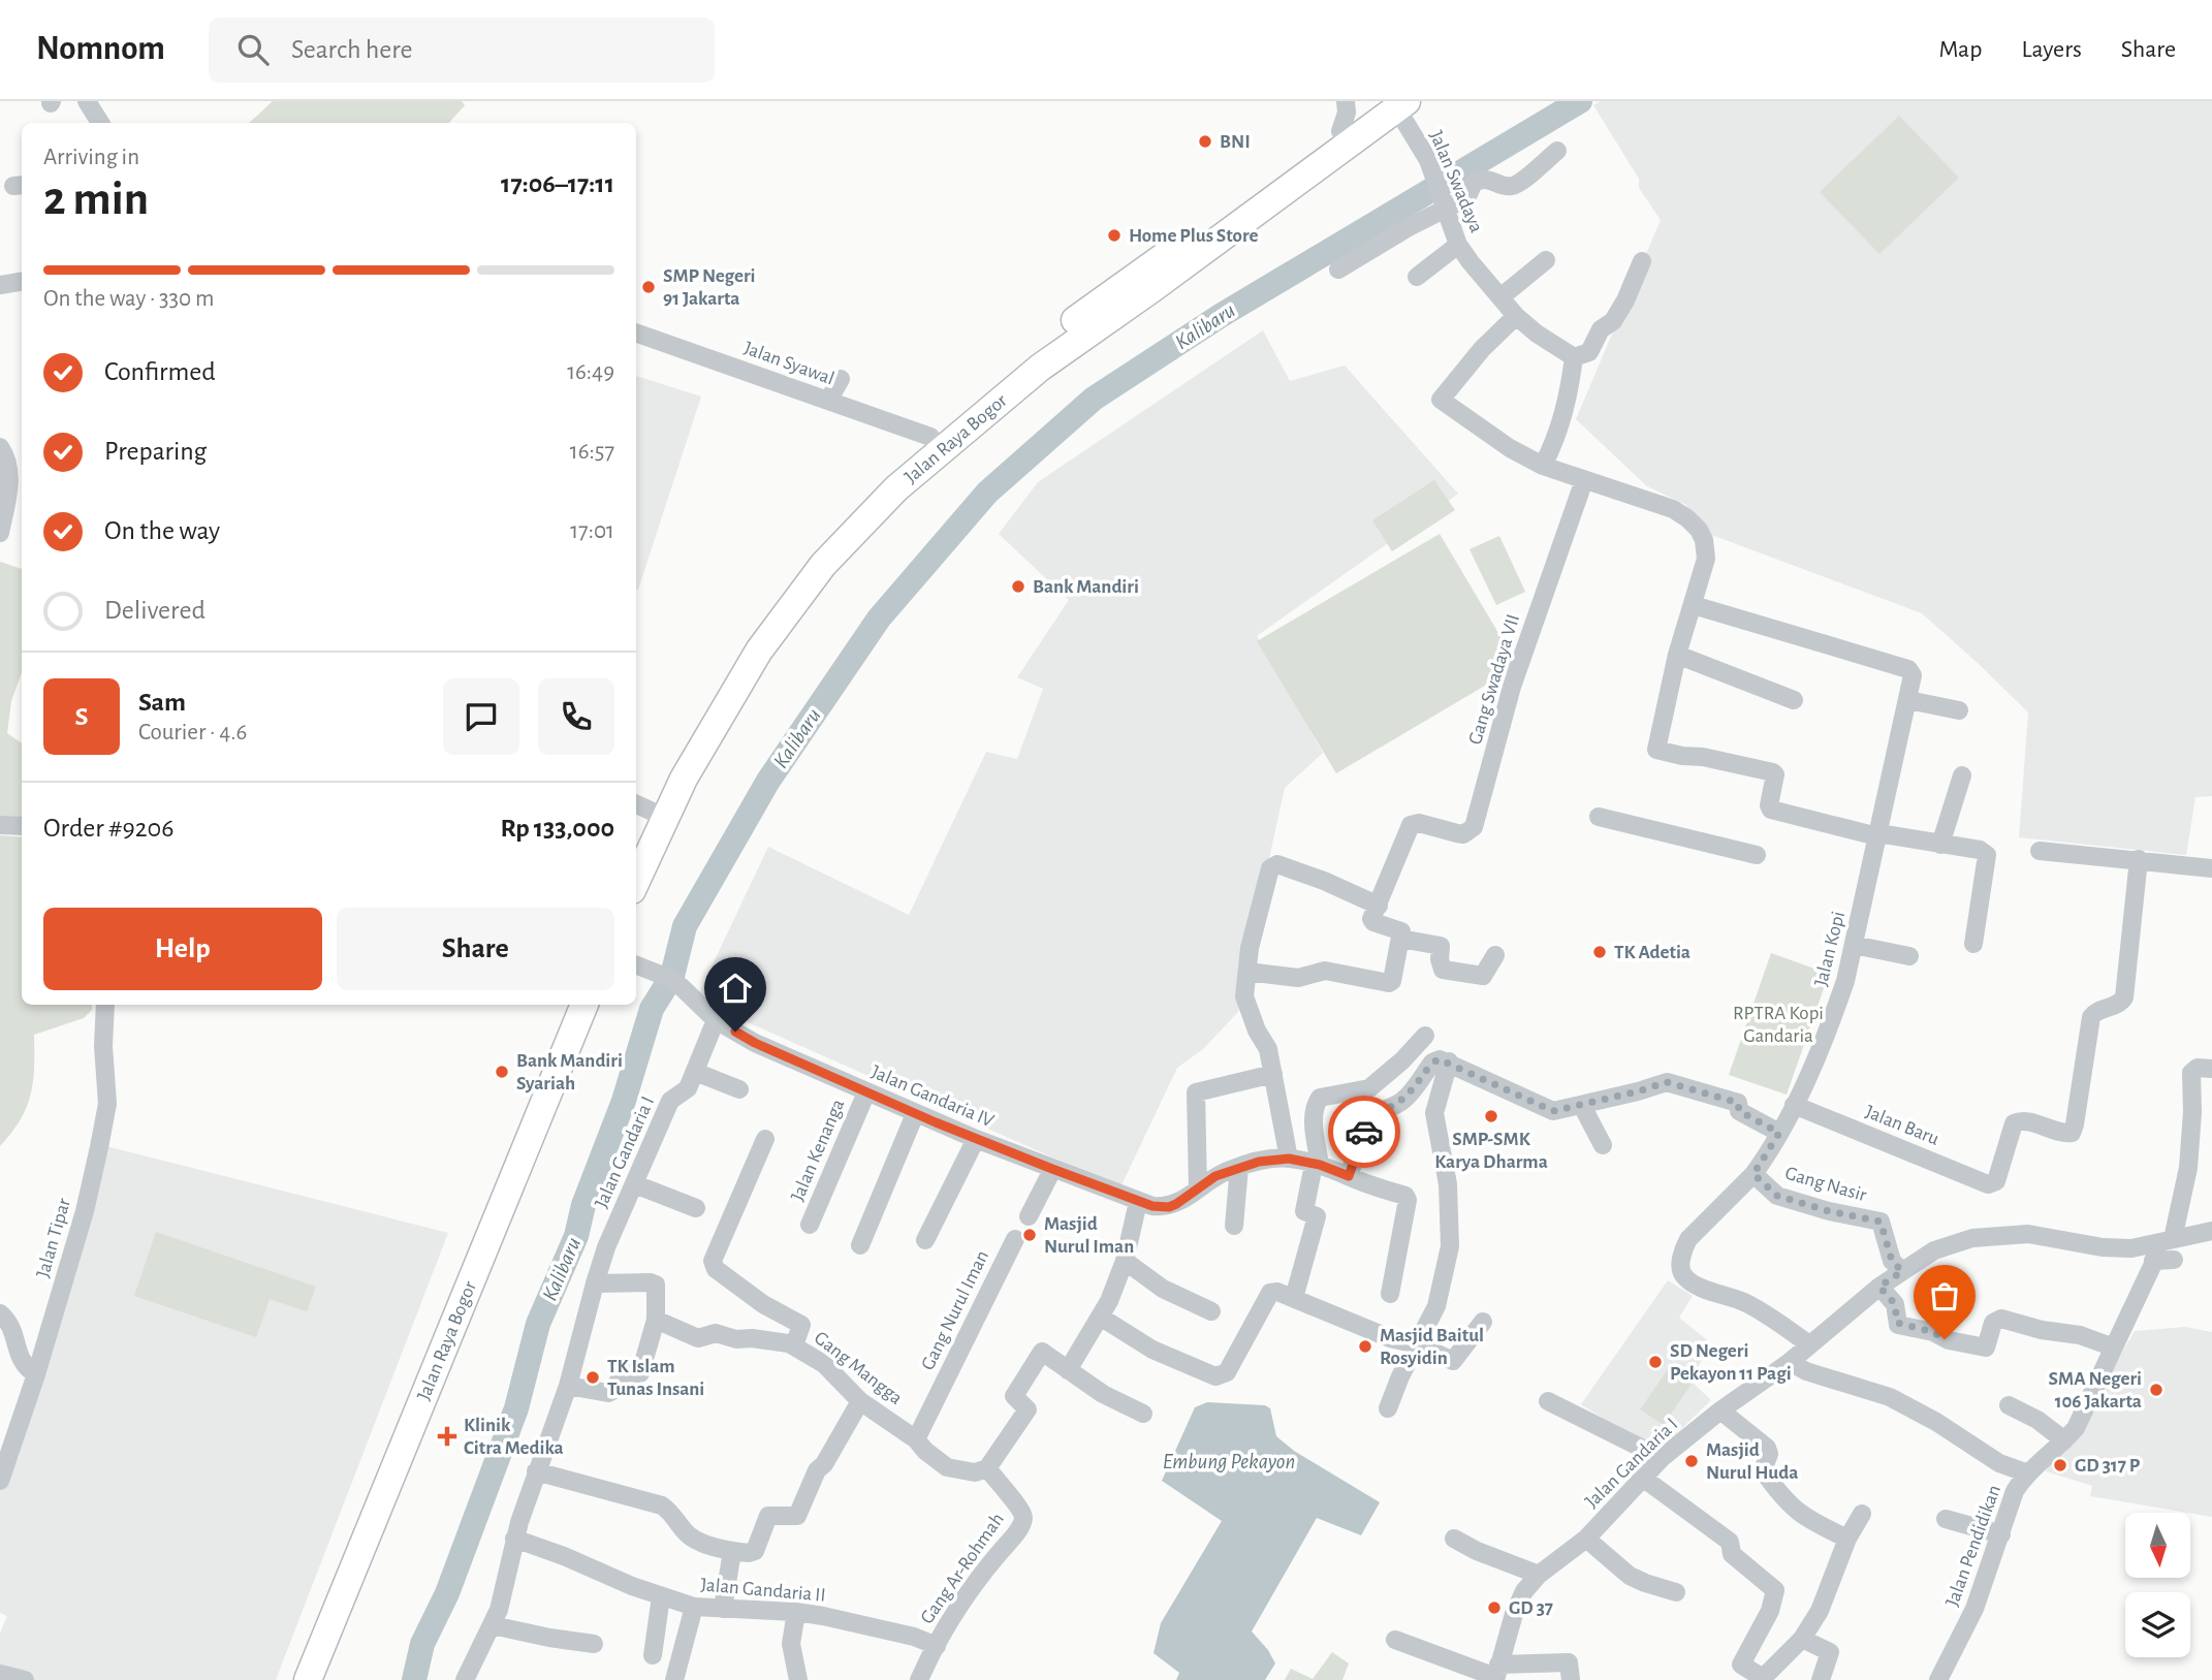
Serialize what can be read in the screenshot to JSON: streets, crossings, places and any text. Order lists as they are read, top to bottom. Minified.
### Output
{"streets":{"highway":["Jalan Raya Bogor"],"street":["Jalan Swadaya","Jalan Syawal","Gang Swadaya VII","Jalan Kopi","Jalan Gandaria IV","Jalan Baru","Jalan Kenanga","Jalan Gandaria I","Gang Nasir","Jalan Tipar","Gang Nurul Iman","Gang Mangga","Jalan Pendidikan","Gang Ar-Rohmah","Jalan Gandaria II"]},"crossings":[["Jalan Swadaya","Jalan Raya Bogor"],["Jalan Syawal","Jalan Raya Bogor"],["Jalan Kopi","Jalan Baru"],["Jalan Kopi","Jalan Gandaria I"],["Jalan Kopi","Gang Nasir"],["Jalan Gandaria IV","Jalan Kenanga"],["Jalan Gandaria IV","Jalan Gandaria I"],["Jalan Gandaria I","Gang Nasir"],["Jalan Gandaria I","Jalan Pendidikan"],["Jalan Gandaria I","Jalan Gandaria II"],["Gang Nurul Iman","Gang Mangga"],["Gang Mangga","Gang Ar-Rohmah"],["Gang Ar-Rohmah","Jalan Gandaria II"]],"water":["Kalibaru","Embung Pekayon"],"parks":["RPTRA Kopi Gandaria"],"places":{"other":["BNI","Home Plus Store","SMP Negeri 91 Jakarta","Bank Mandiri","TK Adetia","Bank Mandiri Syariah","SMP-SMK Karya Dharma","Masjid Nurul Iman","Masjid Baitul Rosyidin","SD Negeri Pekayon 11 Pagi","TK Islam Tunas Insani","SMA Negeri 106 Jakarta","Masjid Nurul Huda","GD 317 P","GD 37"],"health":["Klinik Citra Medika"]},"north":"bottom","page":{"header":"Nomnom","search":"Search here","nav":["Map","Layers","Share"],"heading":["2 min","Arriving in","17:06–17:11"],"panel":["Sam","Courier · 4.6","Order #9206","Rp 133,000"],"bar":"On the way · 330 m","list":[["Confirmed","16:49"],["Preparing","16:57"],["On the way","17:01"],"Delivered"],"round":"S","buttons":["Help","Share"]}}
